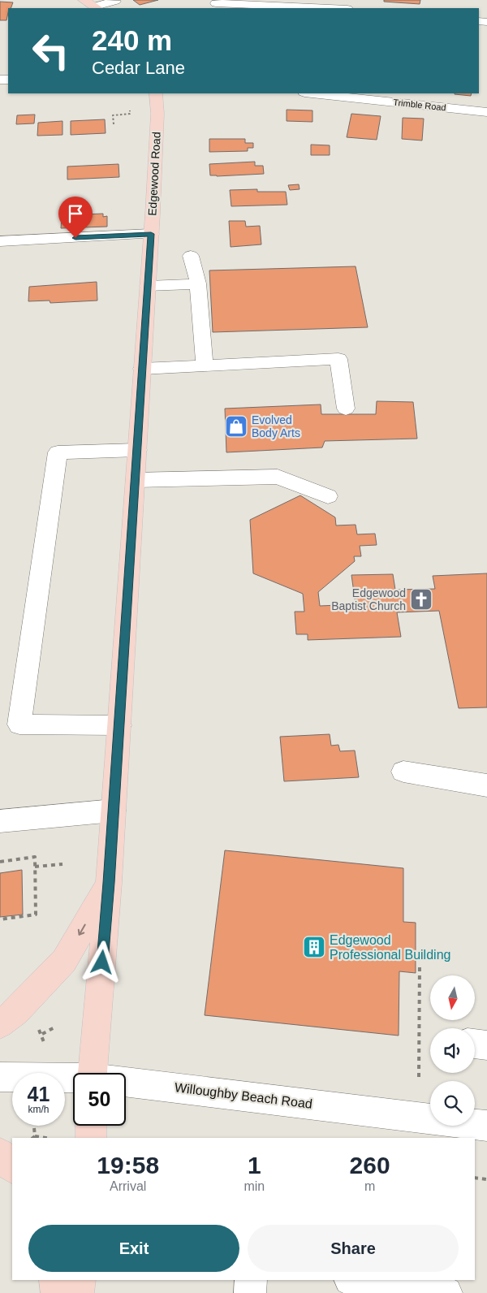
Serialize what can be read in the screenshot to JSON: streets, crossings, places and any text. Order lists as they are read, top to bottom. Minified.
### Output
{"streets":{"main road":["Edgewood Road"],"street":["Trimble Road","Willoughby Beach Road"]},"places":{"shop":["Evolved Body Arts"],"church":["Edgewood Baptist Church"],"building":["Edgewood Professional Building"]},"north":"bottom","page":{"turn":["240 m","Cedar Lane"],"speed":"41 km/h","limit":"50","eta":["19:58","Arrival","1","min","260","m"],"buttons":["Exit","Share"]}}
